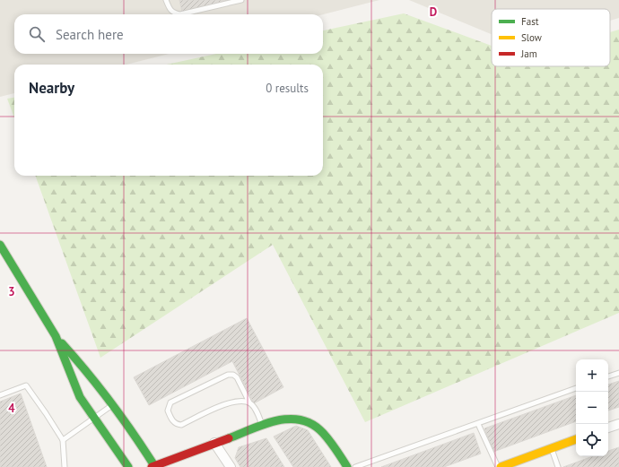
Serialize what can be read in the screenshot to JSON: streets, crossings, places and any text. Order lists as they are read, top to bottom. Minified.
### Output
{"legend":["Fast","Slow","Jam"],"page":{"search":"Search here","heading":["Nearby","0 results"],"map_buttons":["+","−"]},"grid":{"columns":["D"],"rows":["3","4"]}}
